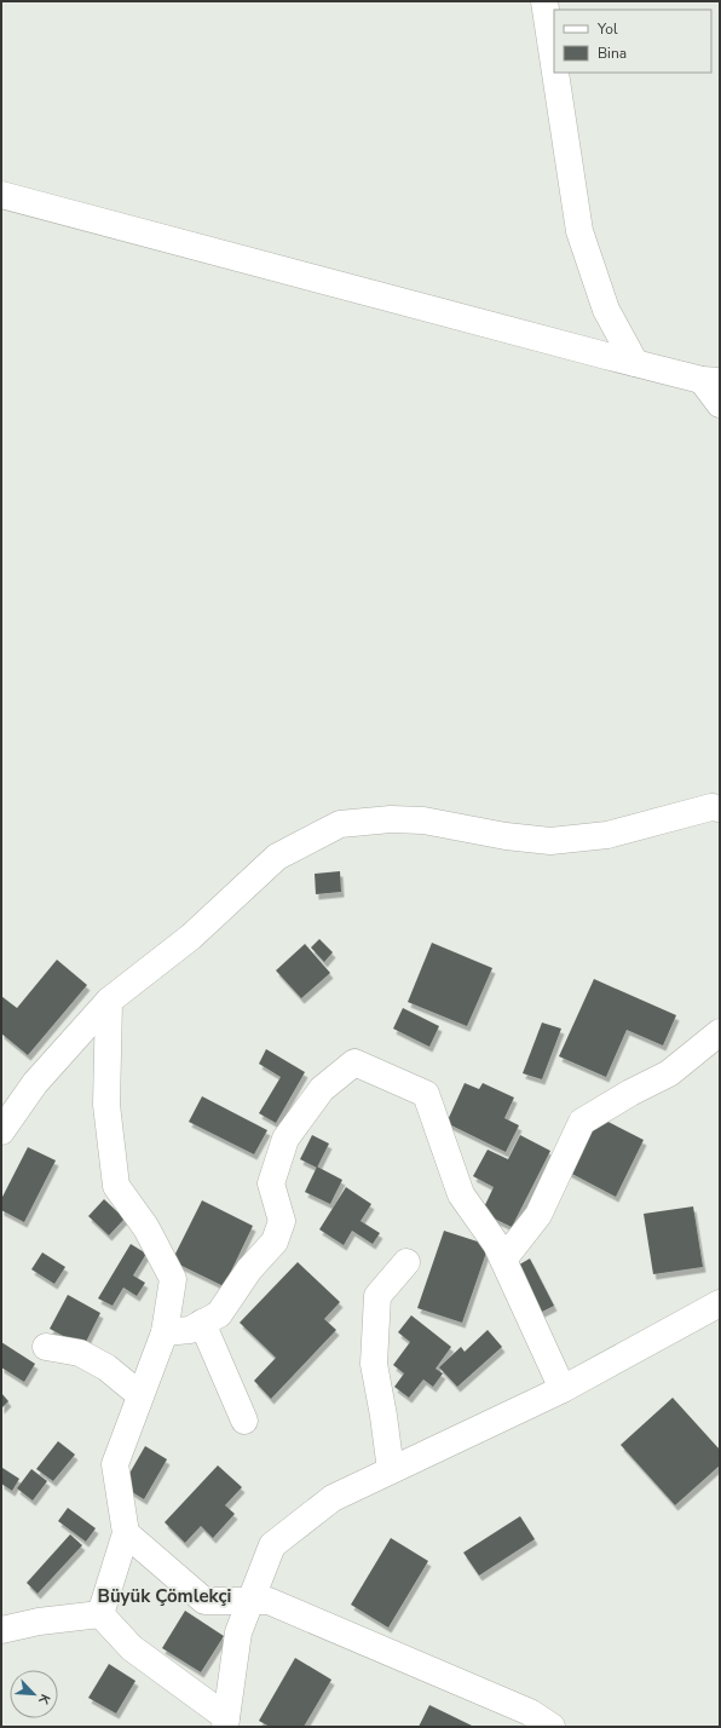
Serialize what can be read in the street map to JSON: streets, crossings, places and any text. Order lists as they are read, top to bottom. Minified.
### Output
{"districts":["Büyük Çömlekçi"],"legend":["Yol","Bina"],"north":"bottom right"}
